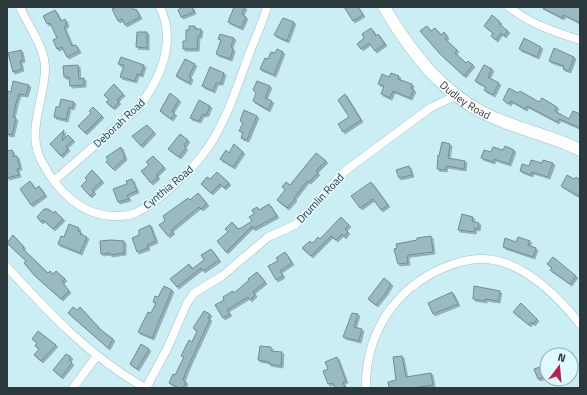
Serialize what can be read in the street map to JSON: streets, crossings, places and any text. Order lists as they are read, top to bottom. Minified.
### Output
{"streets":{"street":["Dudley Road","Deborah Road","Cynthia Road","Drumlin Road"]},"crossings":[["Dudley Road","Drumlin Road"],["Deborah Road","Cynthia Road"]],"north":"top"}
